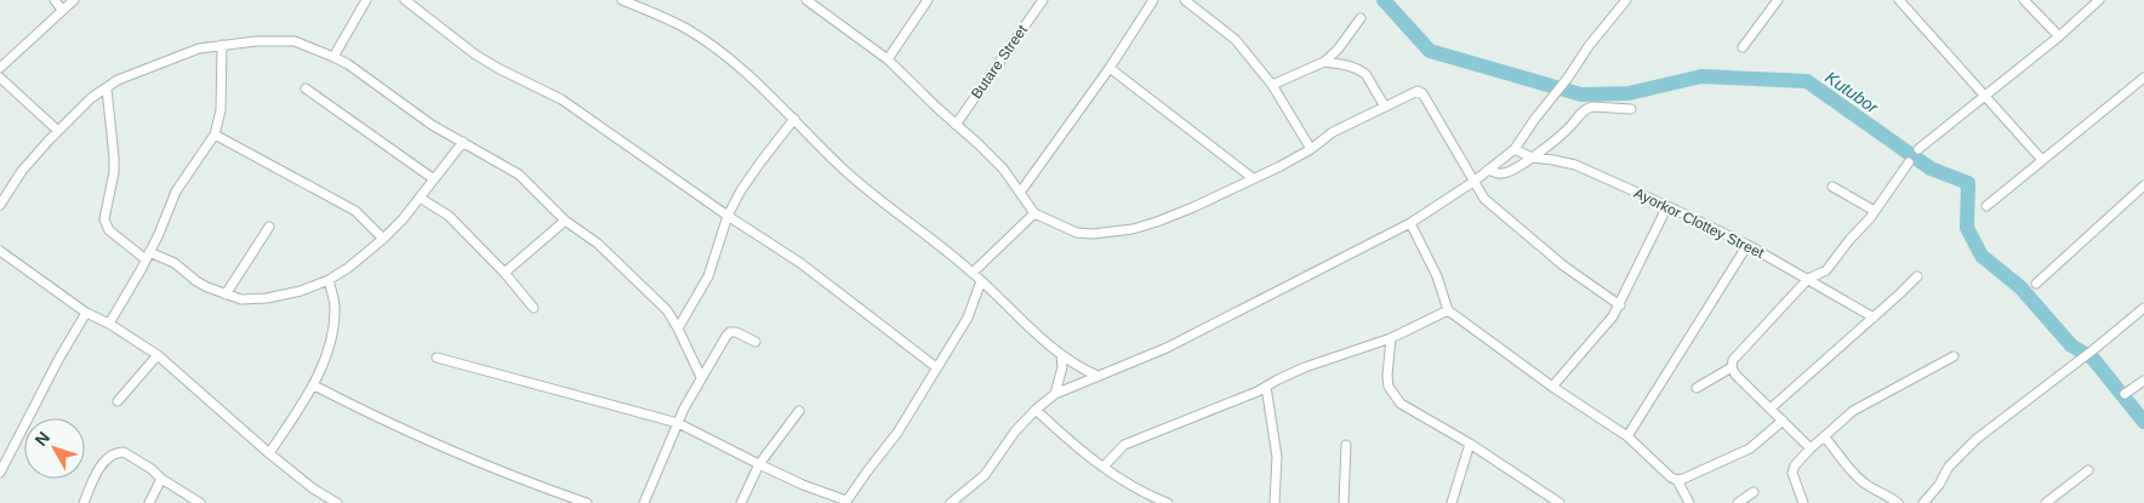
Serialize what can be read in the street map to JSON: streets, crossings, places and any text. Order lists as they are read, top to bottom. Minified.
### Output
{"streets":{"street":["Butare Street","Ayorkor Clottey Street"]},"water":["Kutubor"],"north":"top left"}
